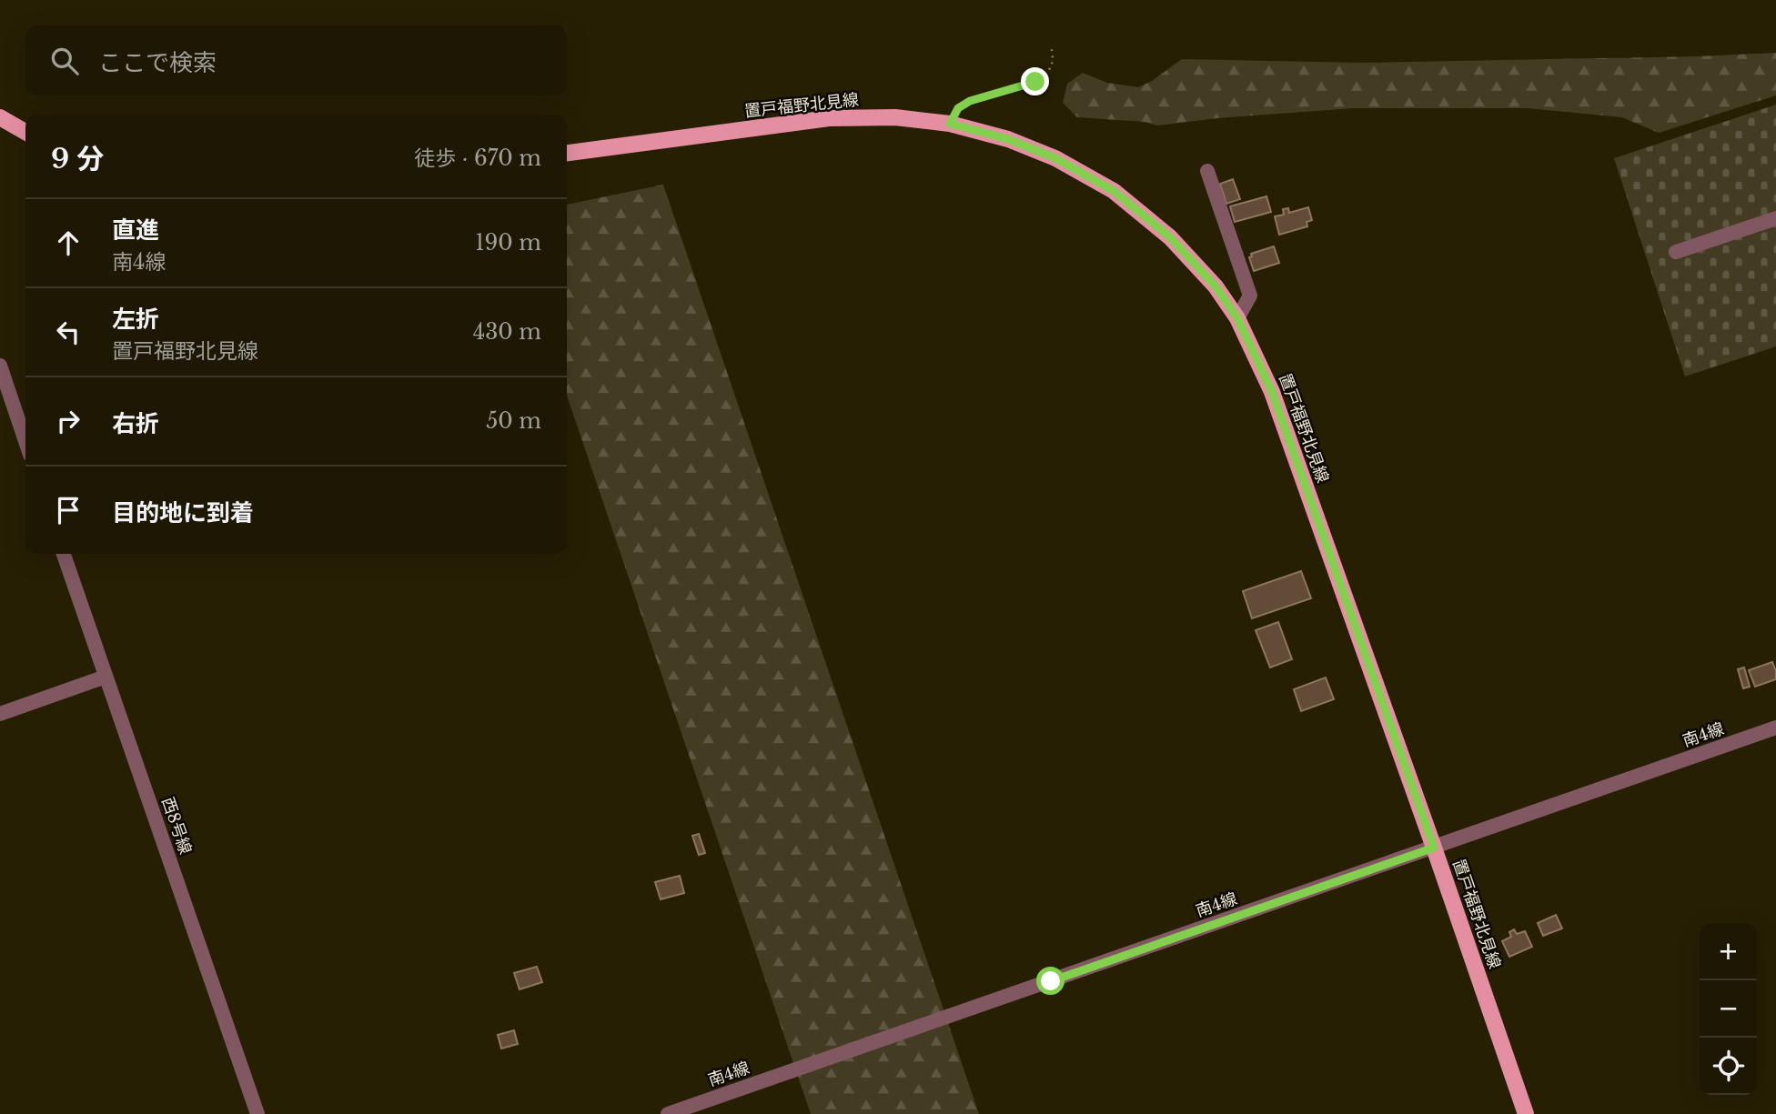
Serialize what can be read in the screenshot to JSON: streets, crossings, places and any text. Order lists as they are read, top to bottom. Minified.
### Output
{"streets":{"main road":["置戸福野北見線"],"street":["南4線","西8号線"]},"crossings":[["置戸福野北見線","南4線"]],"page":{"search":"ここで検索","heading":["9 分","徒歩 · 670 m"],"list":[["直進","南4線","190 m"],["左折","置戸福野北見線","430 m"],["右折","50 m"],"目的地に到着"],"map_buttons":["+","−"]}}
